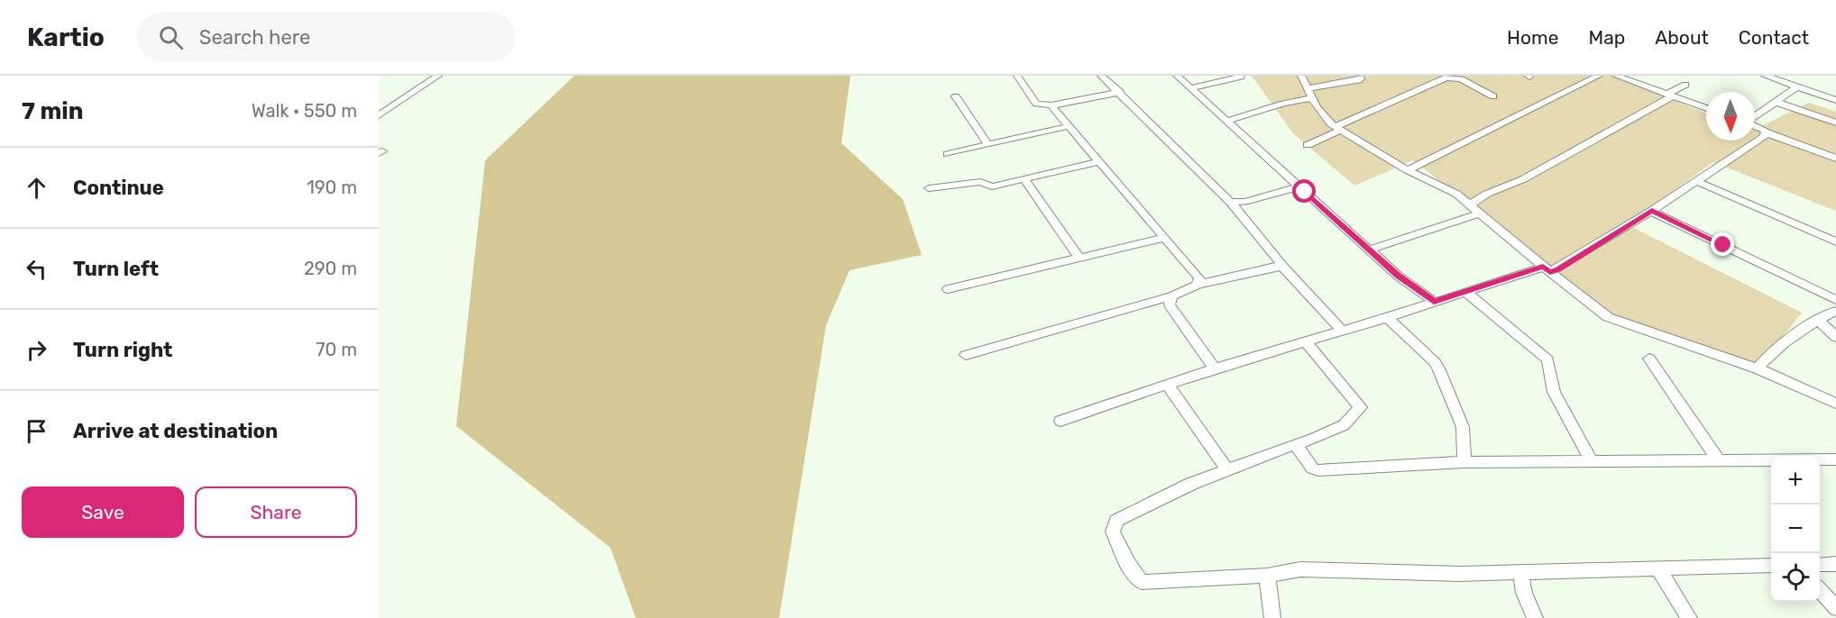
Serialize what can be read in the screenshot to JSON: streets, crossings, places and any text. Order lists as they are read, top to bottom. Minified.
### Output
{"north":"bottom","page":{"header":"Kartio","search":"Search here","nav":["Home","Map","About","Contact"],"heading":["7 min","Walk · 550 m"],"list":[["Continue","190 m"],["Turn left","290 m"],["Turn right","70 m"],"Arrive at destination"],"map_buttons":["+","−"],"buttons":["Save","Share"]}}
